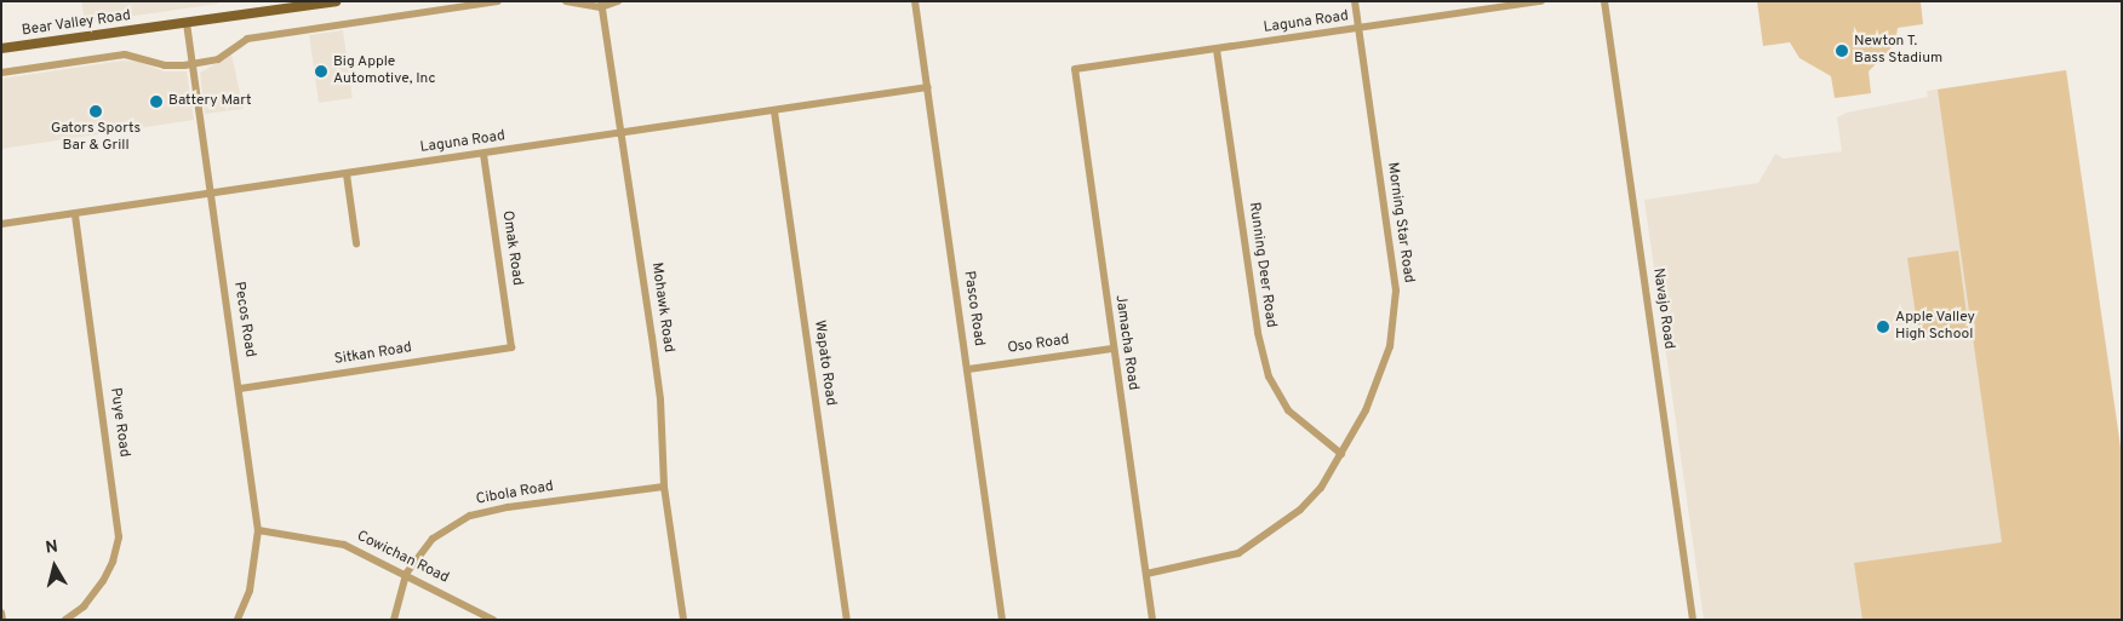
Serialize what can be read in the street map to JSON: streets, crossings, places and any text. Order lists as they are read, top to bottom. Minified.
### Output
{"streets":{"main road":["Bear Valley Road"],"street":["Laguna Road","Morning Star Road","Omak Road","Running Deer Road","Mohawk Road","Pasco Road","Navajo Road","Pecos Road","Jamacha Road","Oso Road","Sitkan Road","Wapato Road","Puye Road","Cibola Road","Cowichan Road"]},"crossings":[["Laguna Road","Morning Star Road"],["Laguna Road","Omak Road"],["Laguna Road","Running Deer Road"],["Laguna Road","Mohawk Road"],["Laguna Road","Pasco Road"],["Laguna Road","Pecos Road"],["Laguna Road","Jamacha Road"],["Laguna Road","Wapato Road"],["Laguna Road","Puye Road"],["Bear Valley Road","Pecos Road"],["Morning Star Road","Running Deer Road"],["Morning Star Road","Jamacha Road"],["Omak Road","Sitkan Road"],["Mohawk Road","Cibola Road"],["Pasco Road","Oso Road"],["Pecos Road","Sitkan Road"],["Pecos Road","Cowichan Road"],["Jamacha Road","Oso Road"],["Cibola Road","Cowichan Road"]],"places":["Newton T. Bass Stadium","Big Apple Automotive, Inc","Battery Mart","Gators Sports Bar & Grill","Apple Valley High School"],"north":"top"}
